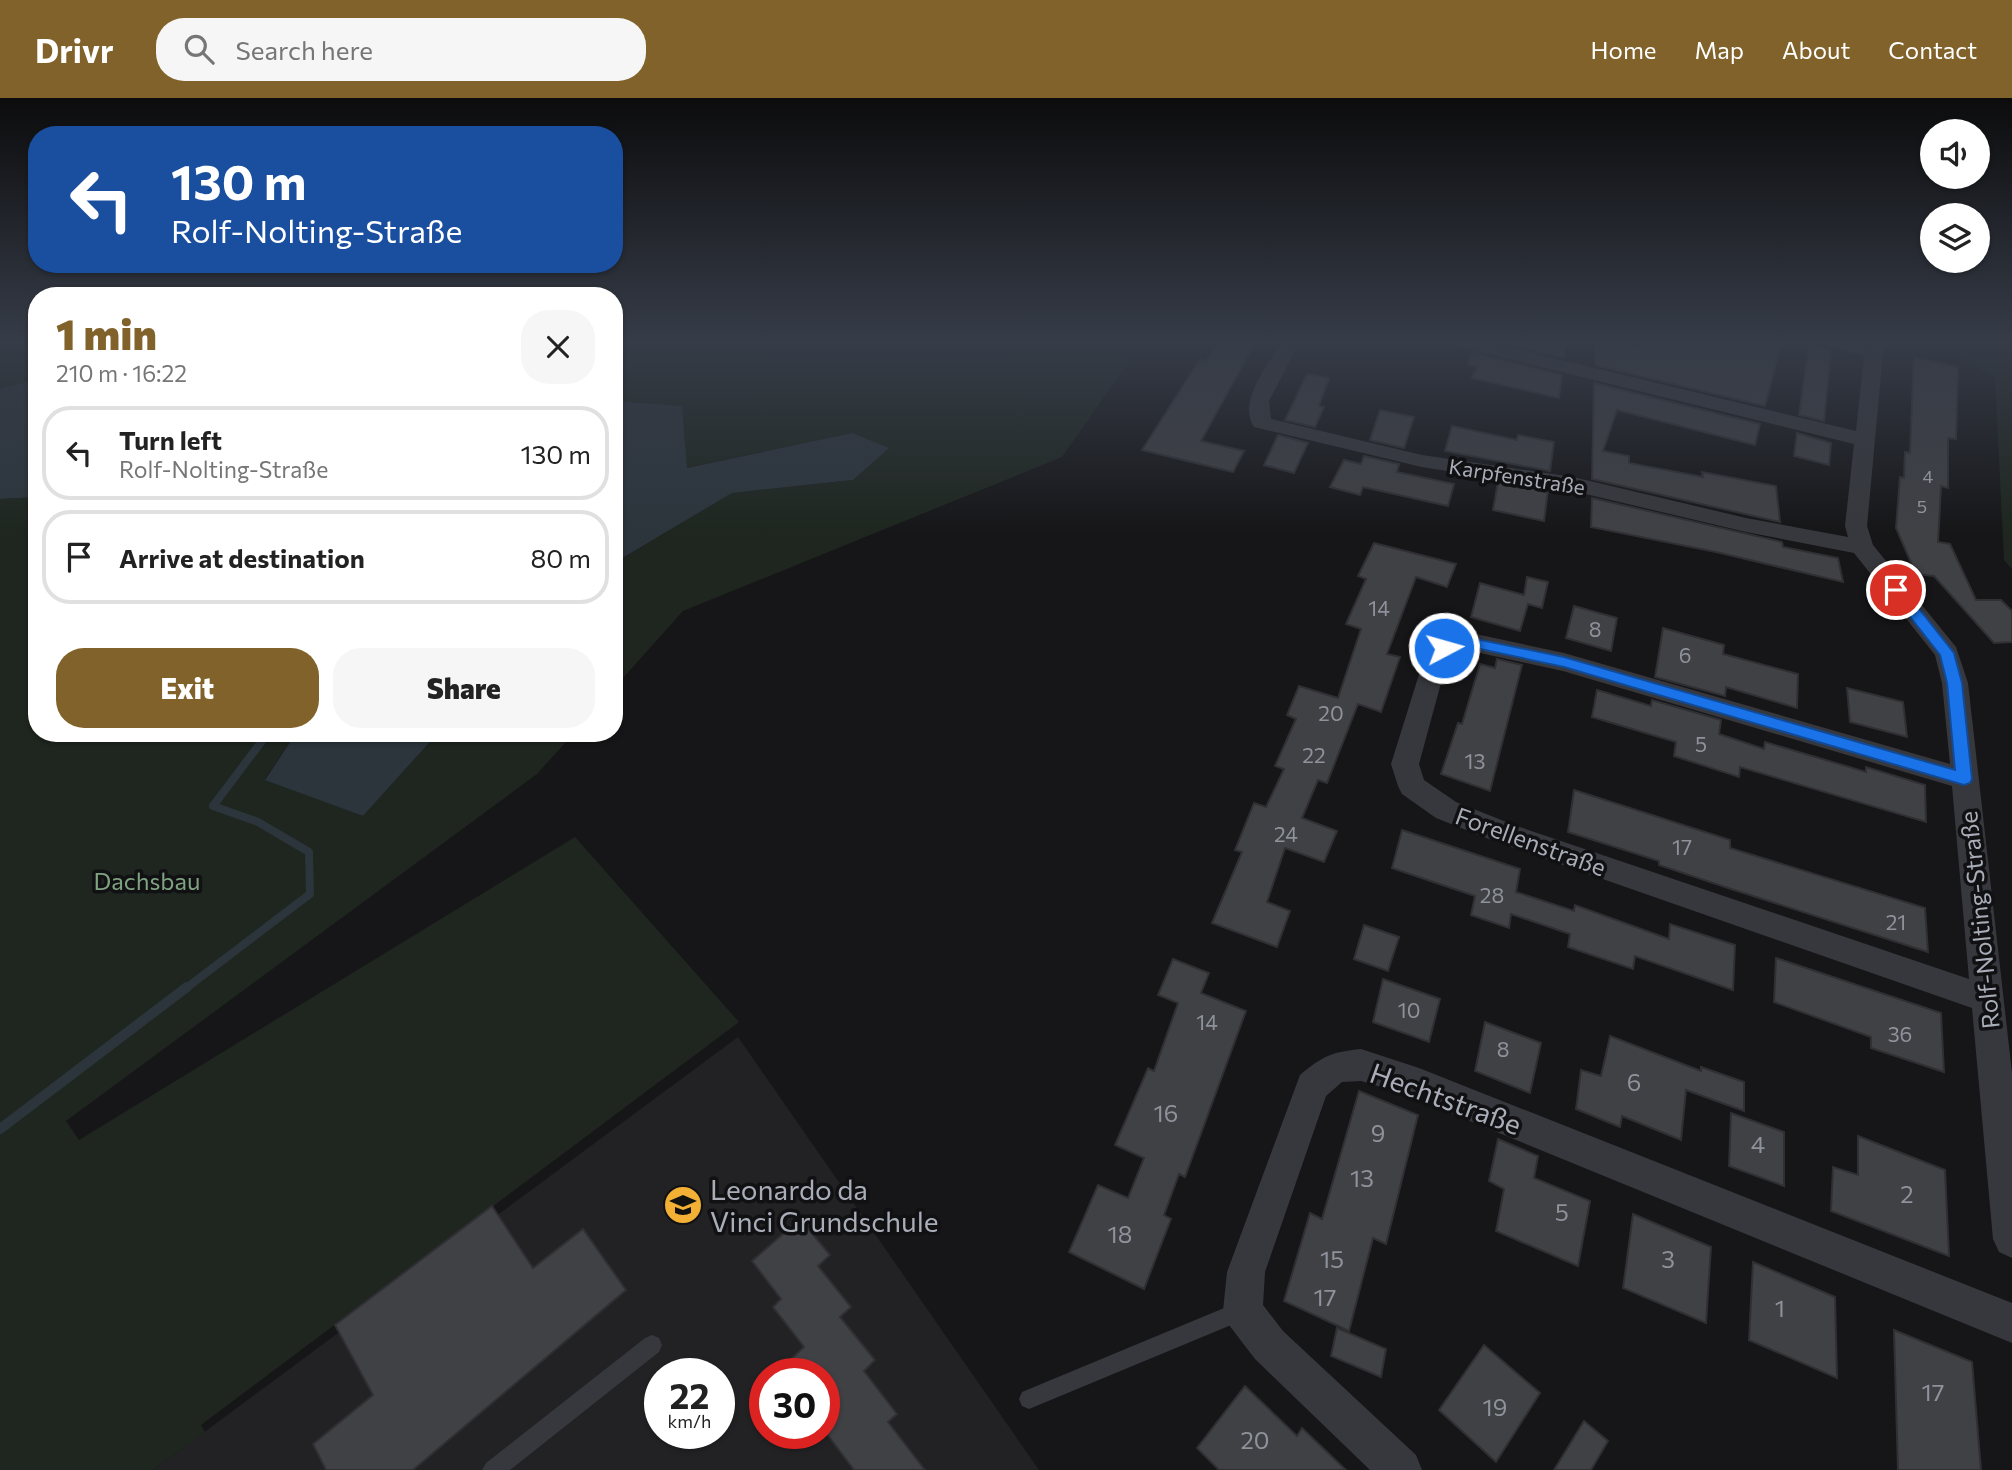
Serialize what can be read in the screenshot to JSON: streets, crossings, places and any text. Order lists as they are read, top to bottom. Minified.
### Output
{"streets":{"street":["Karpfenstraße","Forellenstraße","Rolf-Nolting-Straße","Hechtstraße"]},"crossings":[["Karpfenstraße","Rolf-Nolting-Straße"],["Forellenstraße","Rolf-Nolting-Straße"]],"parks":["Dachsbau"],"places":{"school or university":["Leonardo da Vinci Grundschule"]},"house_numbers":["4","5","14","8","6","20","5","22","13","24","17","28","21","10","14","36","8","6","16","9","4","13","2","5","18","15","3","17","1","17","19","20"],"page":{"header":"Drivr","search":"Search here","nav":["Home","Map","About","Contact"],"turn":["130 m","Rolf-Nolting-Straße"],"heading":["1 min","210 m · 16:22"],"list":[{"name":"Turn left","note":"Rolf-Nolting-Straße","value":"130 m"},{"name":"Arrive at destination","value":"80 m"}],"buttons":["Exit","Share"],"speed":"22 km/h","limit":"30"}}
